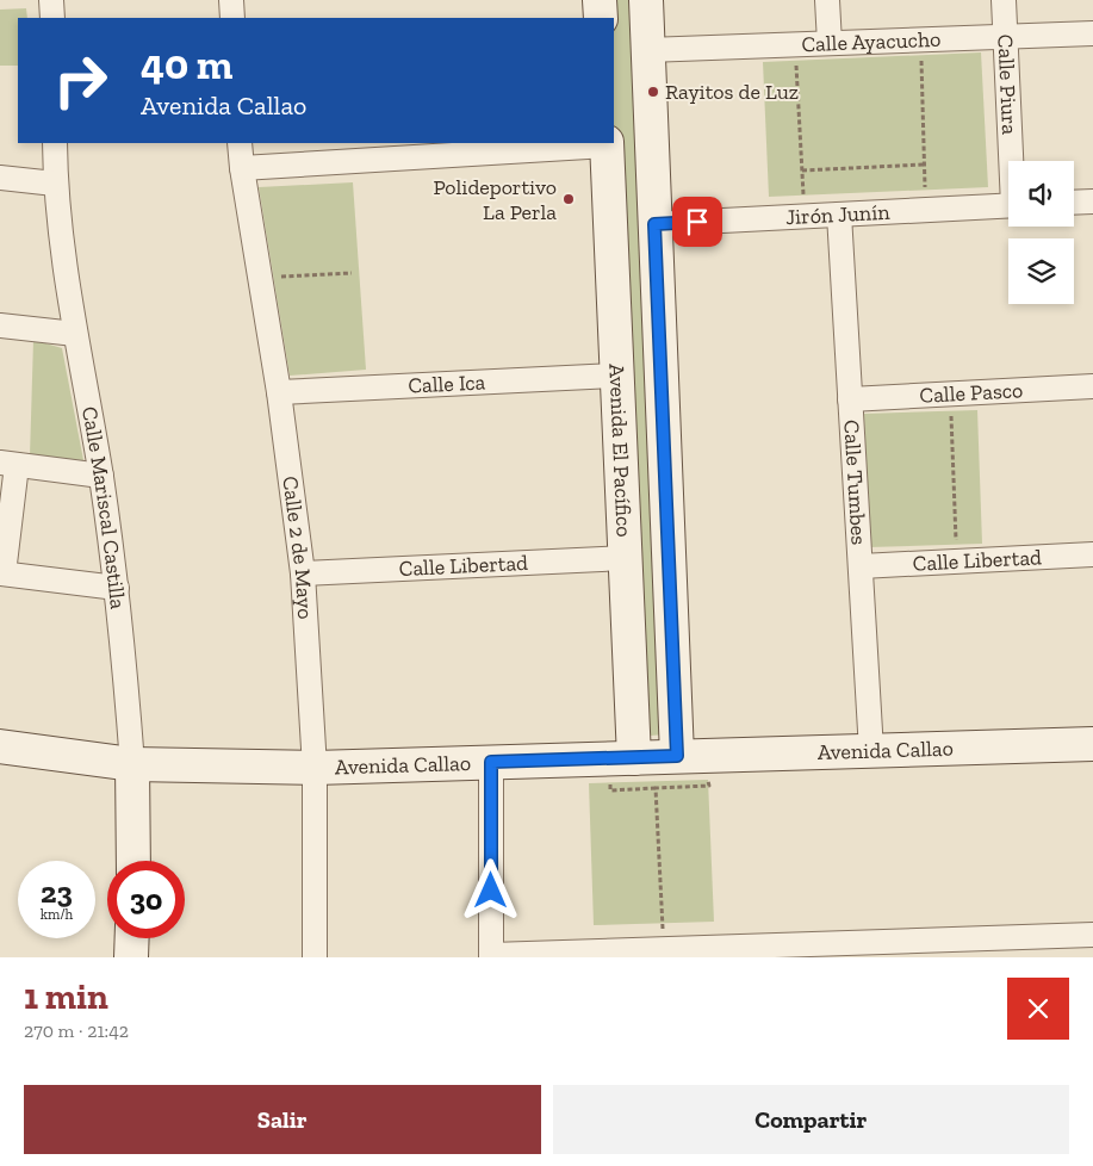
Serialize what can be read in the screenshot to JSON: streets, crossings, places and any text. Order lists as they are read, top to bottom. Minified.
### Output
{"streets":{"street":["Calle Ayacucho","Calle Piura","Jirón Junín","Calle Ica","Calle Pasco","Avenida El Pacífico","Calle Tumbes","Calle Mariscal Castilla","Calle 2 de Mayo","Calle Libertad","Avenida Callao"]},"crossings":[["Calle Ayacucho","Calle Piura"],["Calle Ayacucho","Avenida El Pacífico"],["Jirón Junín","Avenida El Pacífico"],["Jirón Junín","Calle Tumbes"],["Calle Ica","Avenida El Pacífico"],["Calle Ica","Calle 2 de Mayo"],["Calle Pasco","Calle Tumbes"],["Avenida El Pacífico","Calle Libertad"],["Avenida El Pacífico","Avenida Callao"],["Calle Tumbes","Calle Libertad"],["Calle Tumbes","Avenida Callao"],["Calle Mariscal Castilla","Avenida Callao"],["Calle 2 de Mayo","Calle Libertad"],["Calle 2 de Mayo","Avenida Callao"]],"places":["Rayitos de Luz","Polideportivo La Perla"],"page":{"turn":["40 m","Avenida Callao"],"speed":"23 km/h","limit":"30","heading":["1 min","270 m · 21:42"],"buttons":["Salir","Compartir"]}}
